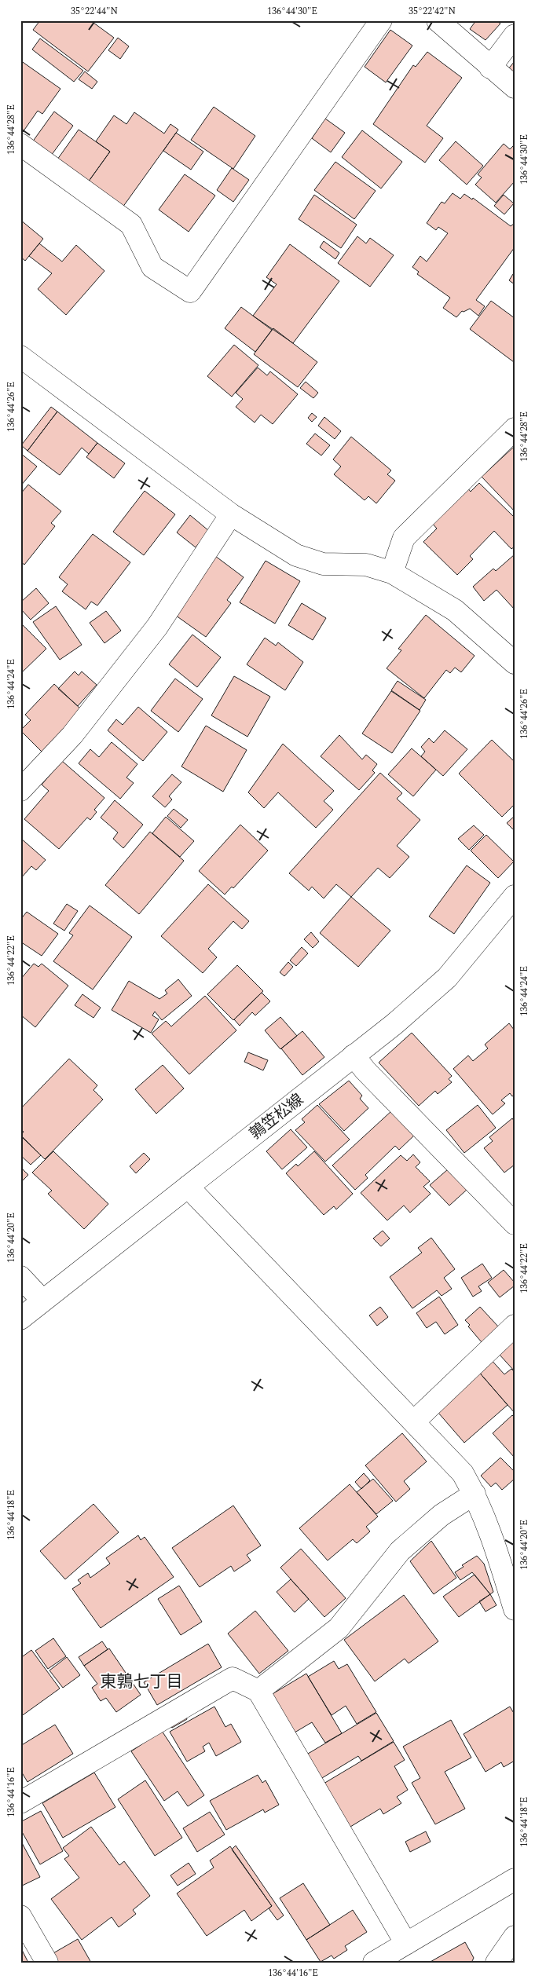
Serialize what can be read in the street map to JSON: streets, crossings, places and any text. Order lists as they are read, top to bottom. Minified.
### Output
{"streets":{"street":["鶉笠松線"]},"districts":["東鶉七丁目"],"coordinates":["35°22'44\"N","136°44'30\"E","35°22'42\"N","136°44'28\"E","136°44'26\"E","136°44'24\"E","136°44'22\"E","136°44'20\"E","136°44'18\"E","136°44'16\"E"]}
